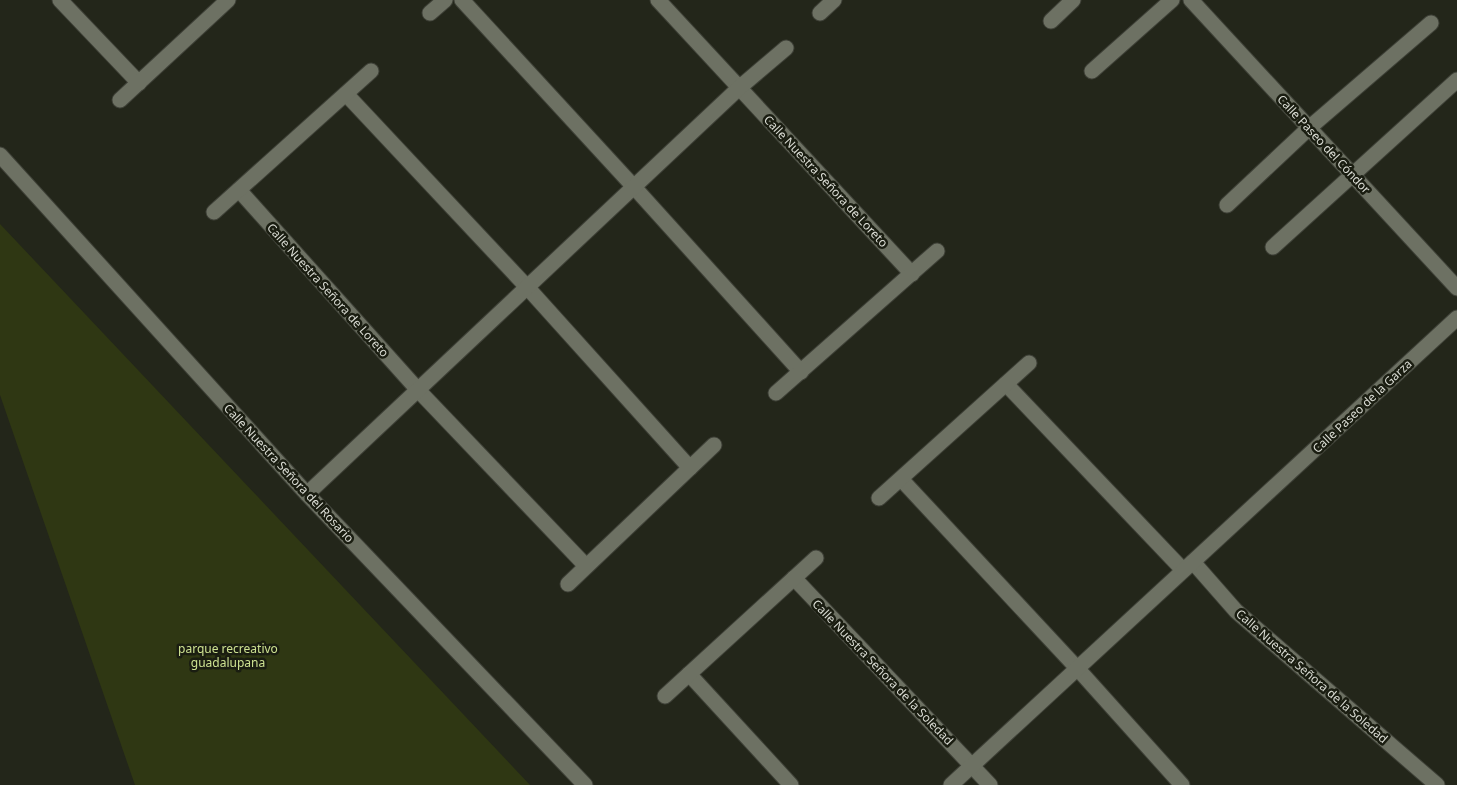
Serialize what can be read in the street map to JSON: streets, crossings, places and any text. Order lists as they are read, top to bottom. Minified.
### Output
{"streets":{"street":["Calle Paseo del Cóndor","Calle Nuestra Señora de Loreto","Calle Paseo de la Garza","Calle Nuestra Señora del Rosario","Calle Nuestra Señora de la Soledad"]},"crossings":[["Calle Paseo de la Garza","Calle Nuestra Señora de la Soledad"]],"parks":["parque recreativo guadalupana"]}
